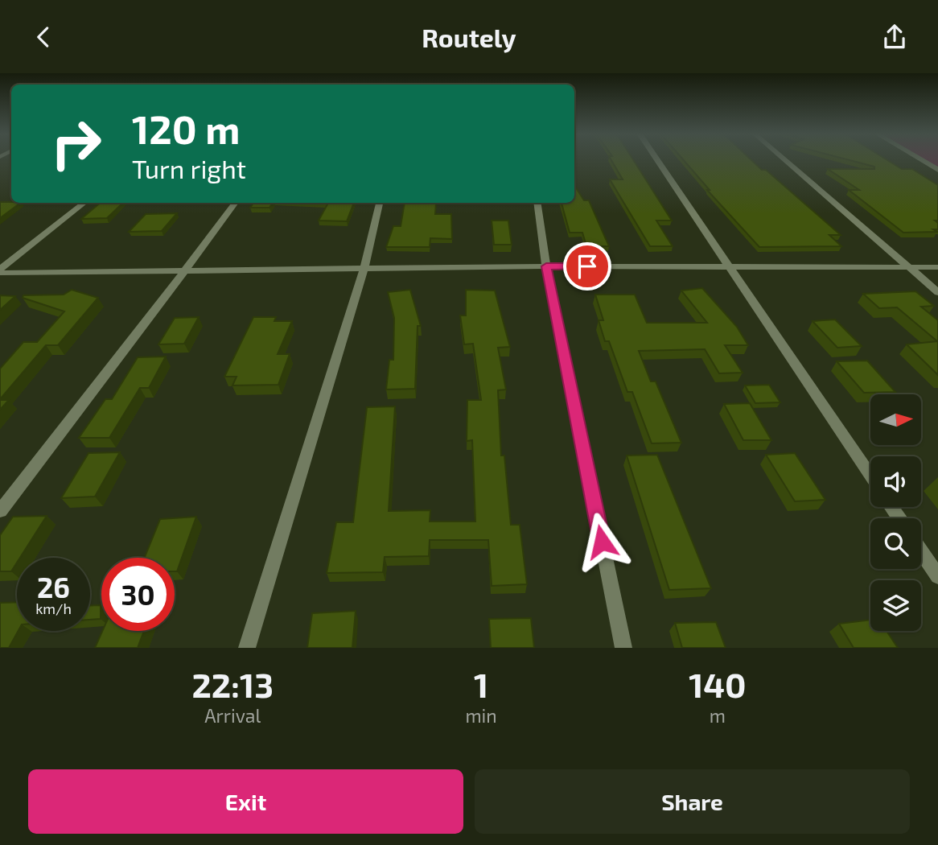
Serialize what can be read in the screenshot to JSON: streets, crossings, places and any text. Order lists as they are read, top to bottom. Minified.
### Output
{"north":"right","page":{"header":"Routely","turn":["120 m","Turn right"],"speed":"26 km/h","limit":"30","eta":["22:13","Arrival","1","min","140","m"],"buttons":["Exit","Share"]}}
